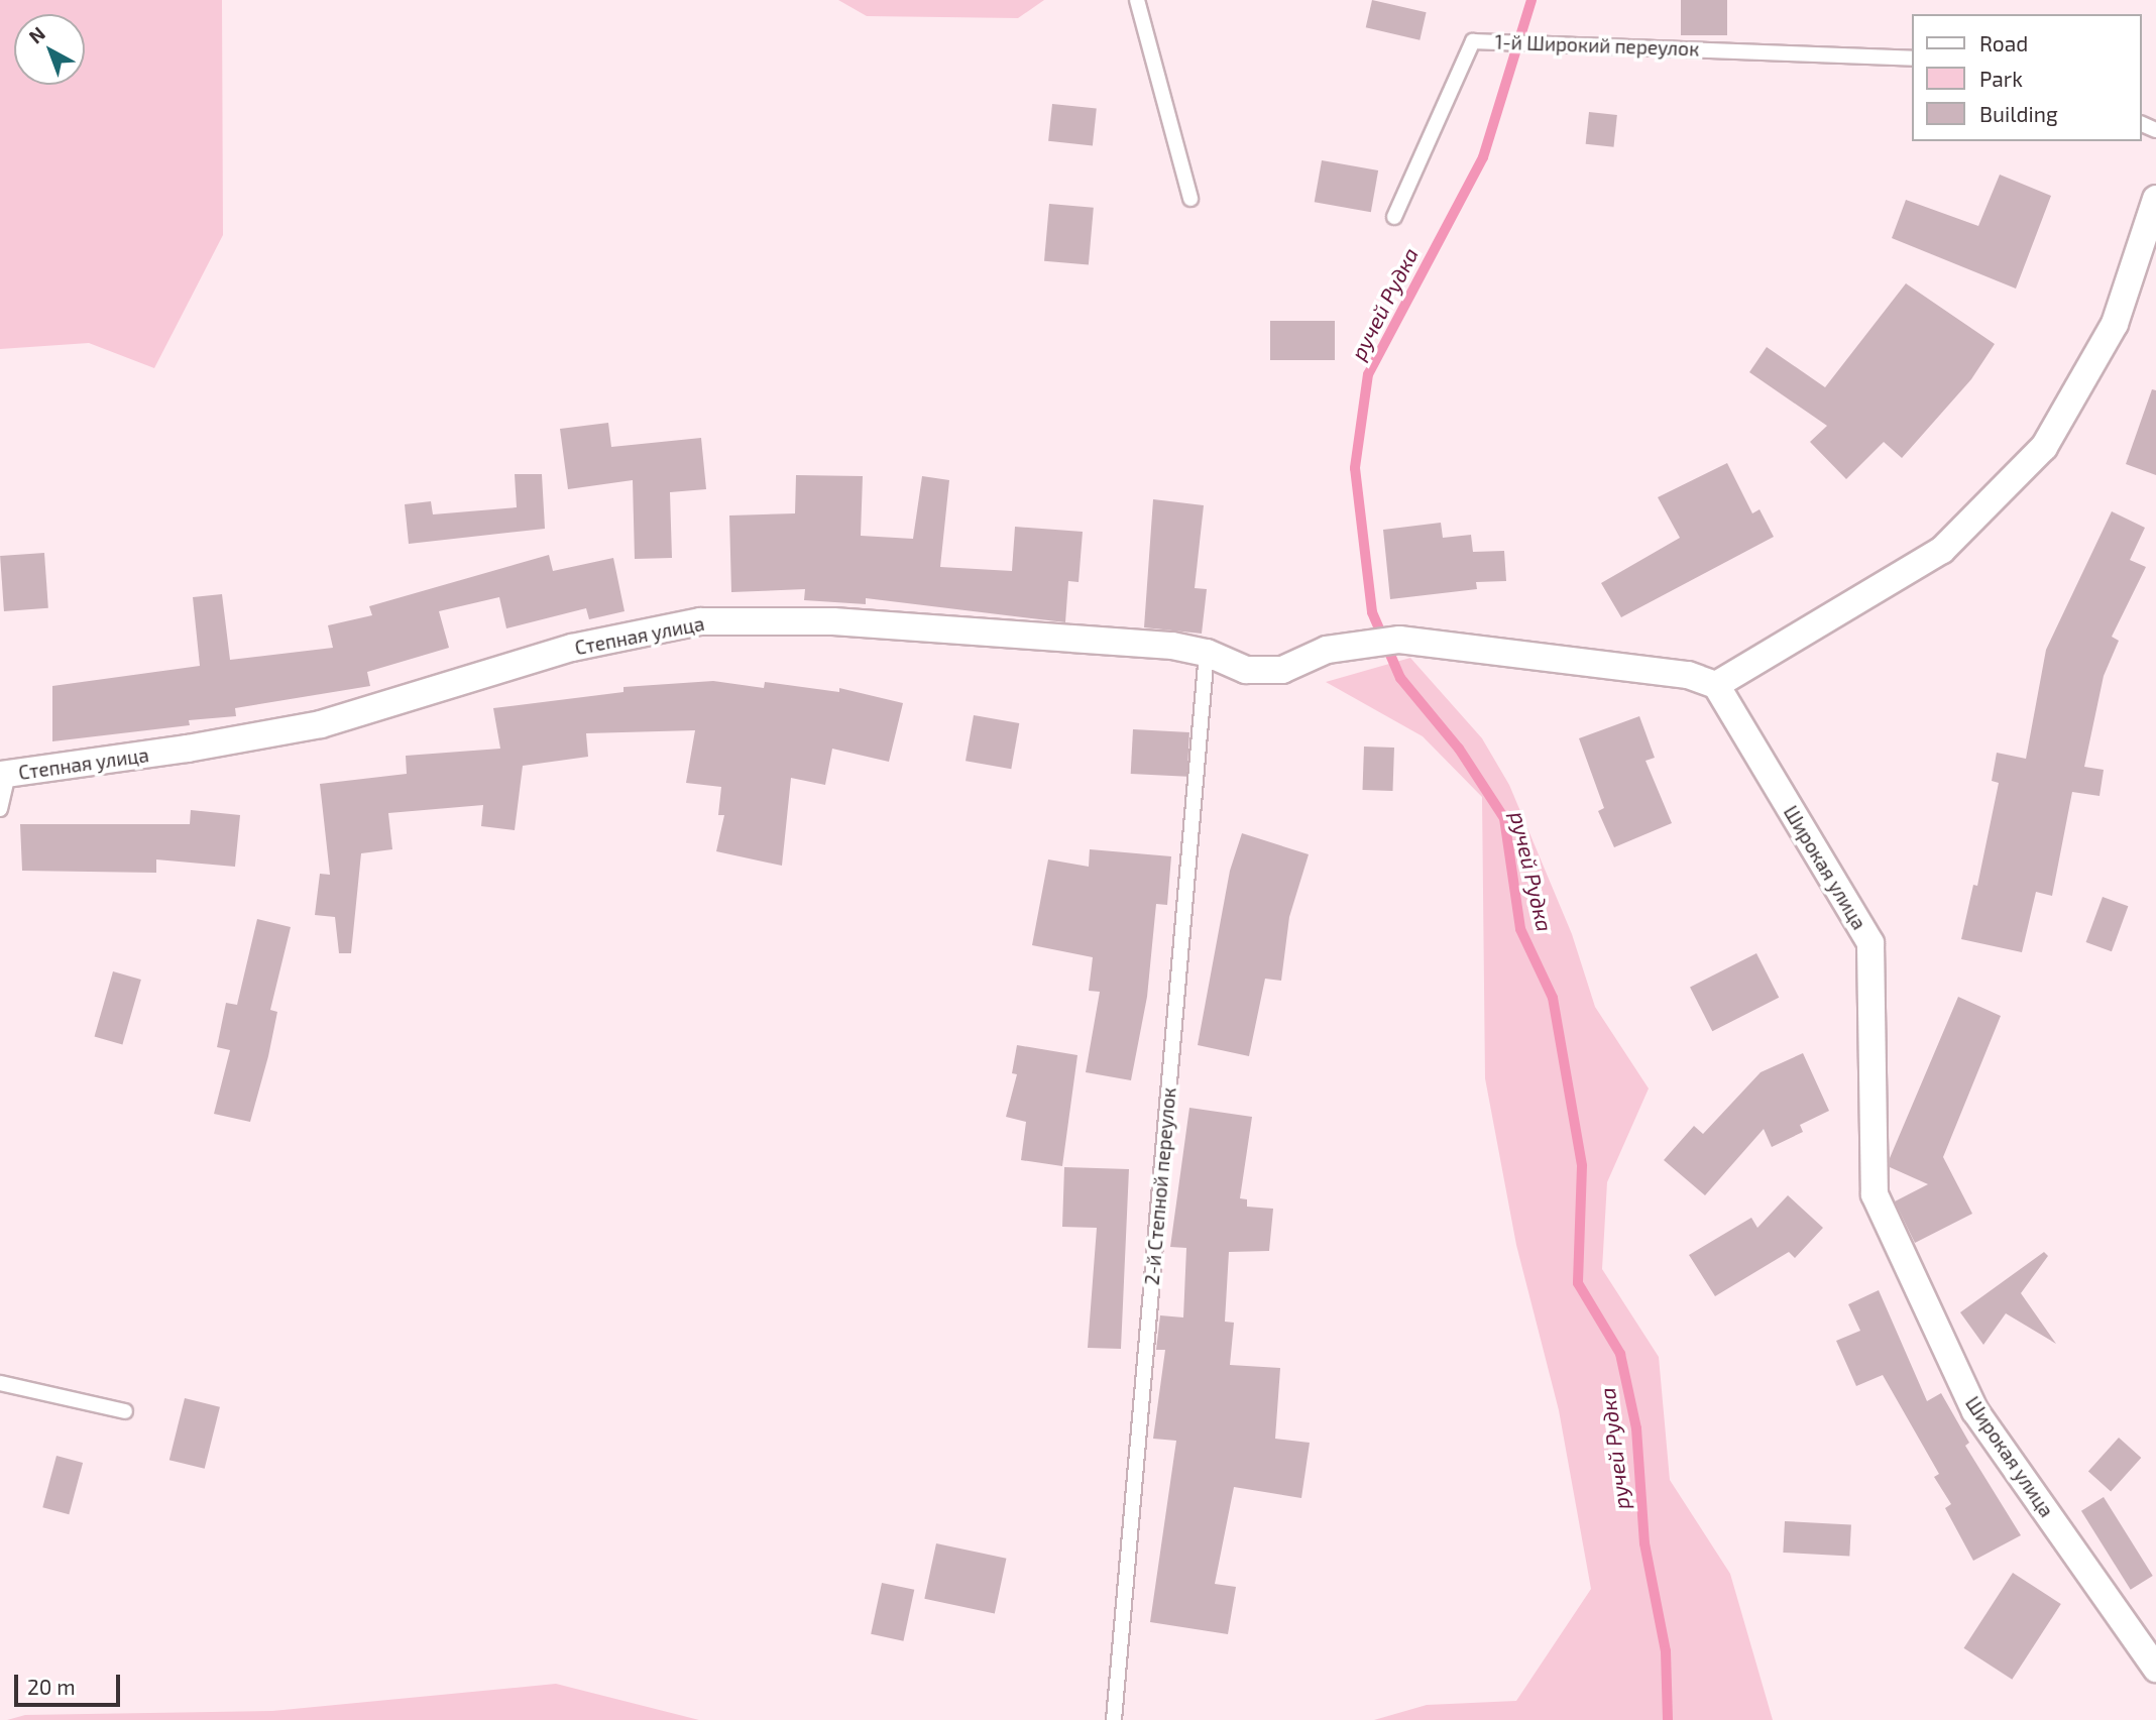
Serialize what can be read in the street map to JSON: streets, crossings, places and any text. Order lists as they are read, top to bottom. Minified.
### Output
{"streets":{"street":["Степная улица","Широкая улица"],"lane":["1-й Широкий переулок","2-й Степной переулок"]},"crossings":[["Степная улица","Широкая улица"],["Степная улица","2-й Степной переулок"]],"water":["ручей Рудка"],"legend":["Road","Park","Building"],"scale_bar":"20 m","north":"top left"}
